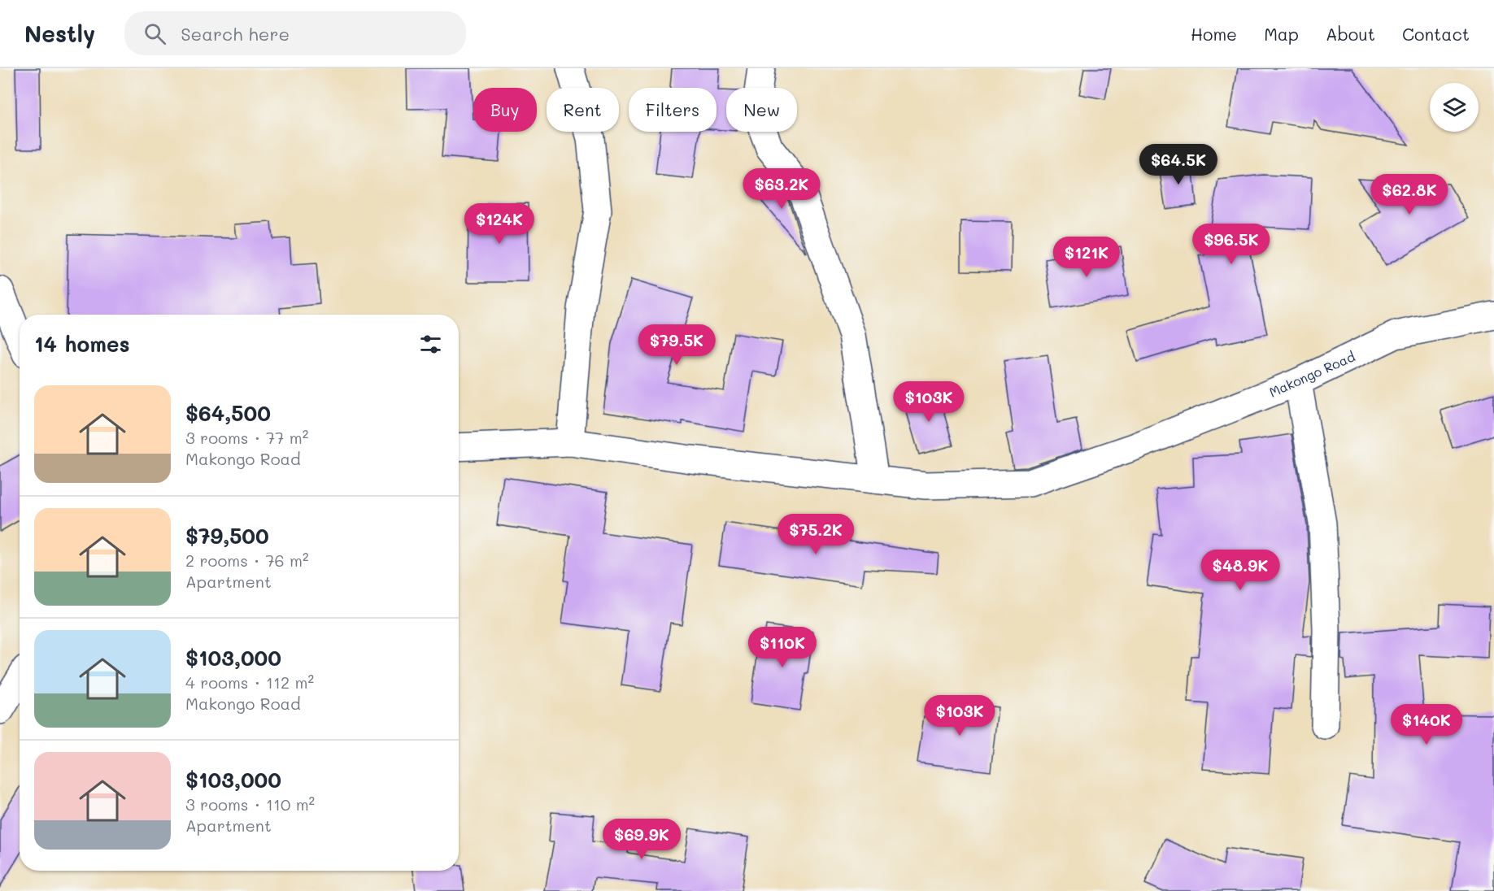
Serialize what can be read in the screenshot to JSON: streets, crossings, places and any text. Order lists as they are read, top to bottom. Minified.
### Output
{"streets":{"street":["Makongo Road"]},"page":{"header":"Nestly","search":"Search here","nav":["Home","Map","About","Contact"],"chip":["Buy","Rent","Filters","New"],"price":["$64.5K","$63.2K","$62.8K","$124K","$96.5K","$121K","$79.5K","$103K","$75.2K","$48.9K","$110K","$103K","$140K","$69.9K"],"heading":"14 homes","list":[{"name":"$64,500","note":"3 rooms · 77 m² · Makongo Road"},{"name":"$79,500","note":"2 rooms · 76 m² · Apartment"},{"name":"$103,000","note":"4 rooms · 112 m² · Makongo Road"},{"name":"$103,000","note":"3 rooms · 110 m² · Apartment"}]}}
